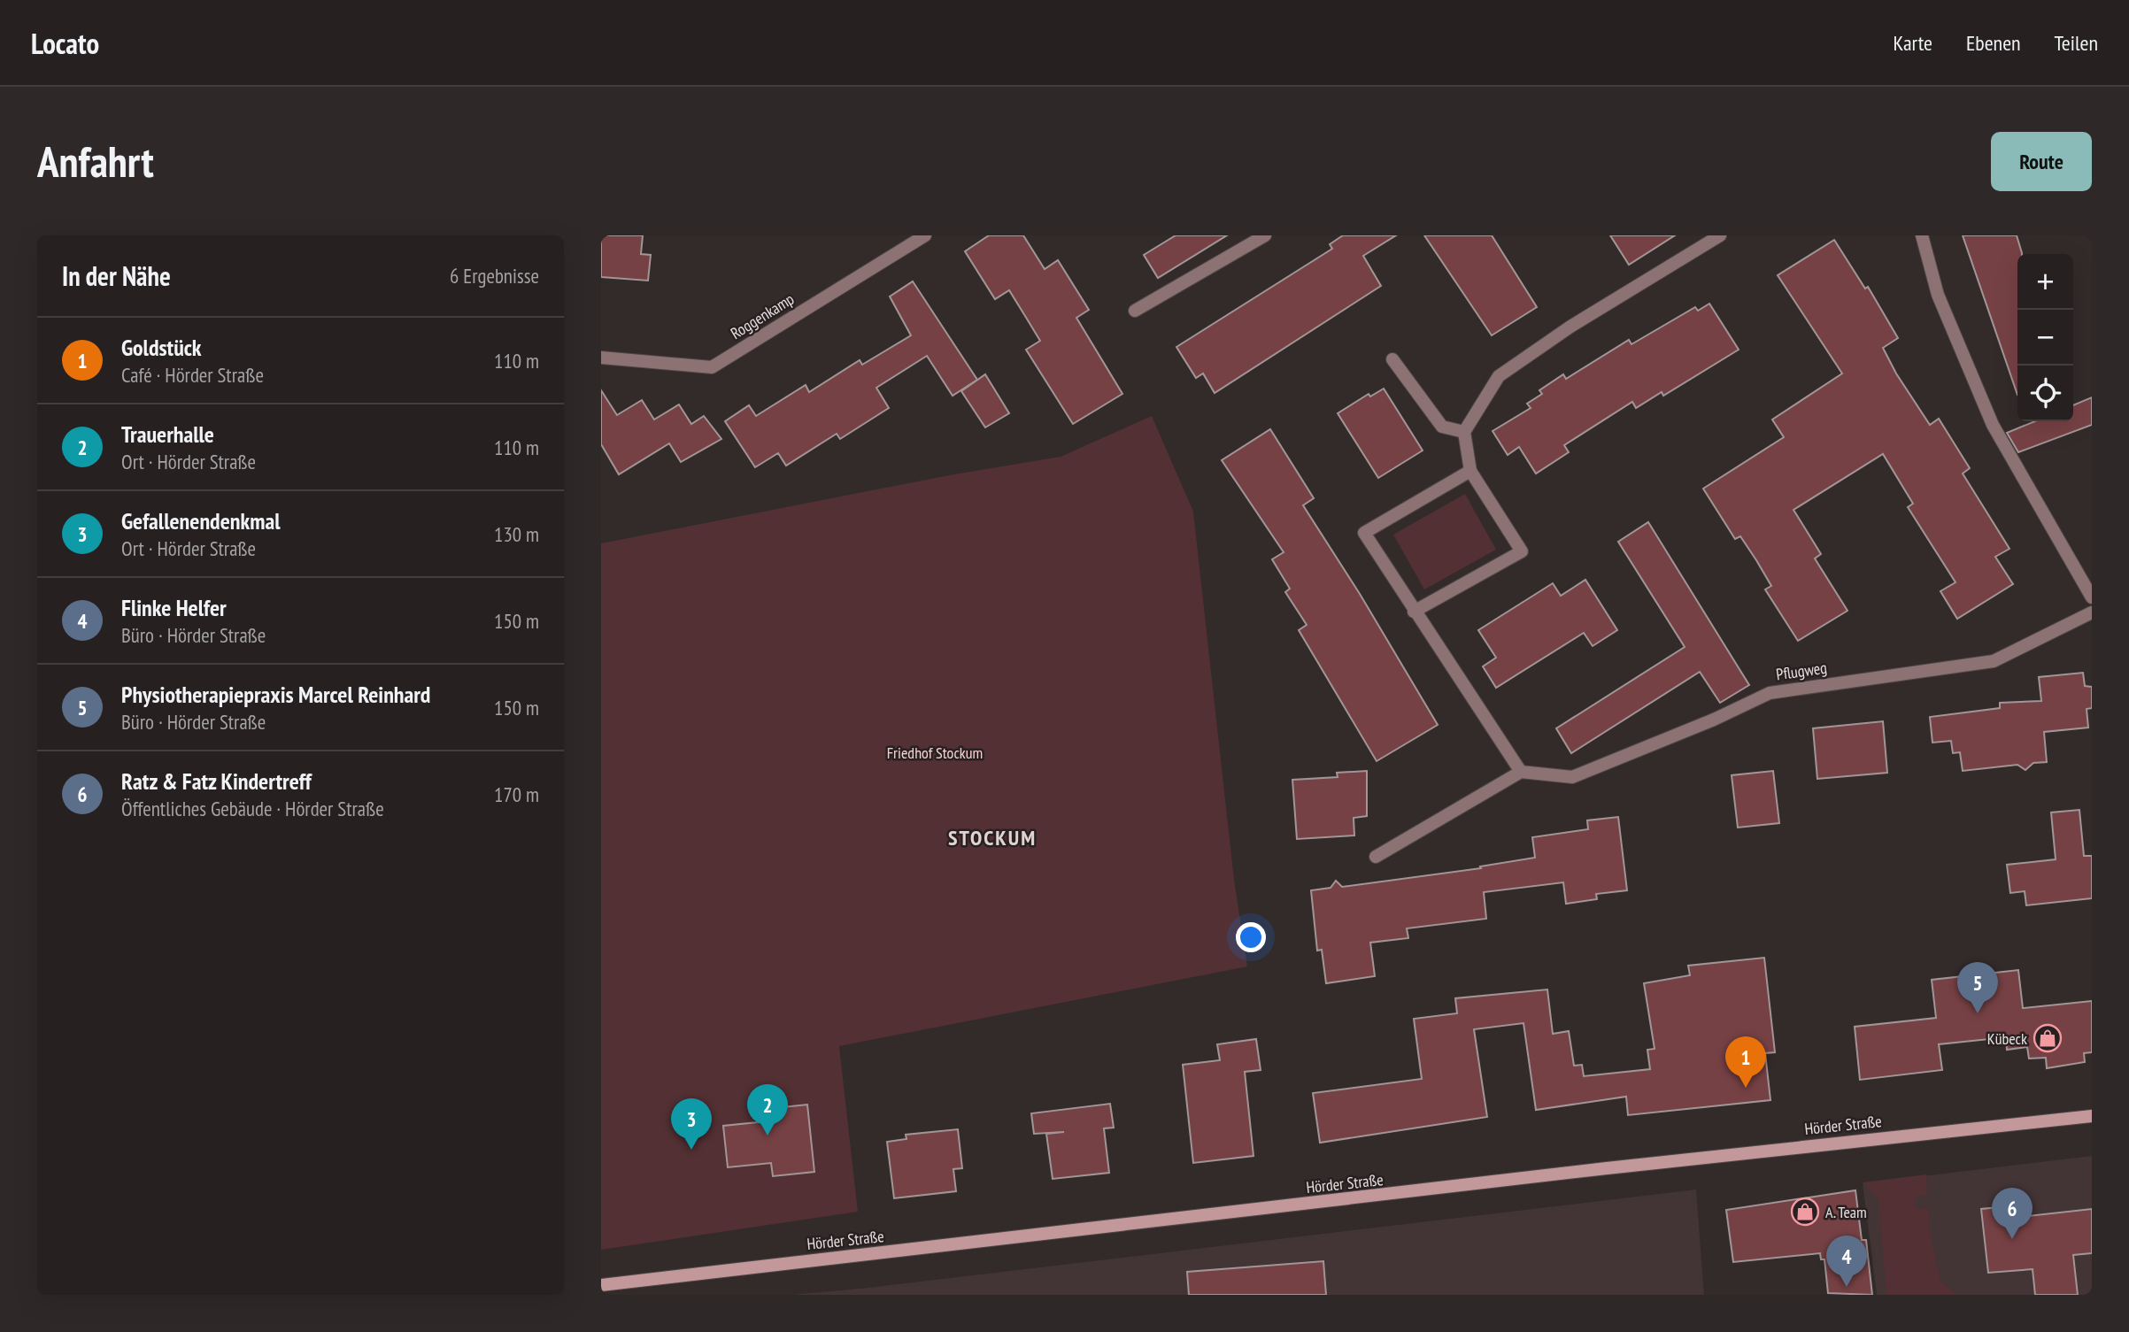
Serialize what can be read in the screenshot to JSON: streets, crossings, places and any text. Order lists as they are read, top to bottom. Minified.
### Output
{"streets":{"main road":["Hörder Straße"],"street":["Roggenkamp","Pflugweg"]},"districts":["STOCKUM"],"parks":["Friedhof Stockum"],"places":{"shop":["Kübeck","A. Team"]},"page":{"header":"Locato","nav":["Karte","Ebenen","Teilen"],"buttons":"Route","title":"Anfahrt","heading":["In der Nähe","6 Ergebnisse"],"map_buttons":["+","−"],"list":[{"mark":"1","name":"Goldstück","note":"Café · Hörder Straße","value":"110 m"},{"mark":"2","name":"Trauerhalle","note":"Ort · Hörder Straße","value":"110 m"},{"mark":"3","name":"Gefallenendenkmal","note":"Ort · Hörder Straße","value":"130 m"},{"mark":"4","name":"Flinke Helfer","note":"Büro · Hörder Straße","value":"150 m"},{"mark":"5","name":"Physiotherapiepraxis Marcel Reinhard","note":"Büro · Hörder Straße","value":"150 m"},{"mark":"6","name":"Ratz & Fatz Kindertreff","note":"Öffentliches Gebäude · Hörder Straße","value":"170 m"}],"pins":["5","1","2","3","6","4"]}}
